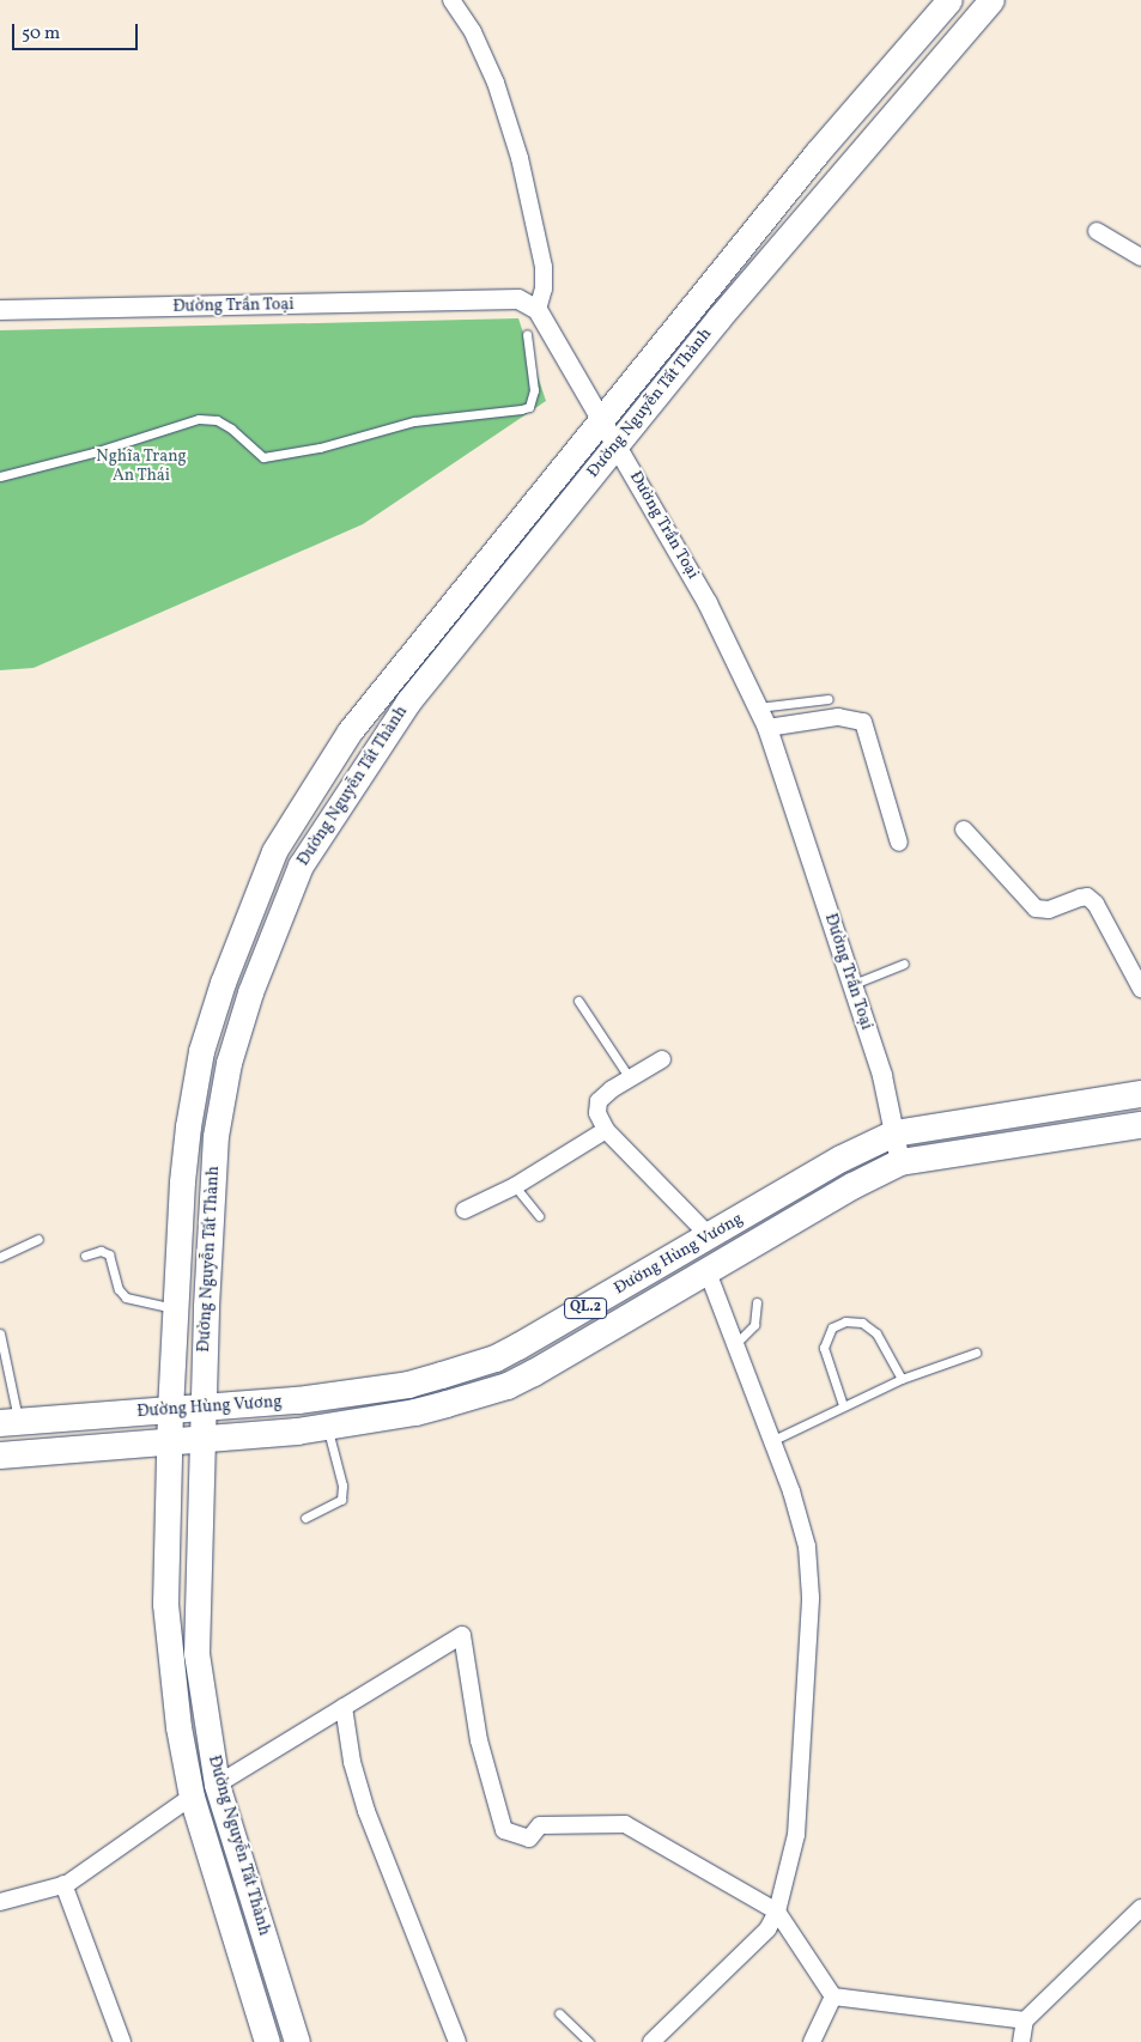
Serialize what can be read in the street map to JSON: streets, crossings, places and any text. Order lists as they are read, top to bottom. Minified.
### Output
{"streets":{"highway":["Đường Hùng Vương","QL.2"],"main road":["Đường Nguyễn Tất Thành"],"street":["Đường Trần Toại"]},"crossings":[["Đường Trần Toại","Đường Nguyễn Tất Thành"],["Đường Trần Toại","Đường Hùng Vương"],["Đường Nguyễn Tất Thành","Đường Hùng Vương"]],"parks":["Nghĩa Trang An Thái"],"scale_bar":"50 m"}
